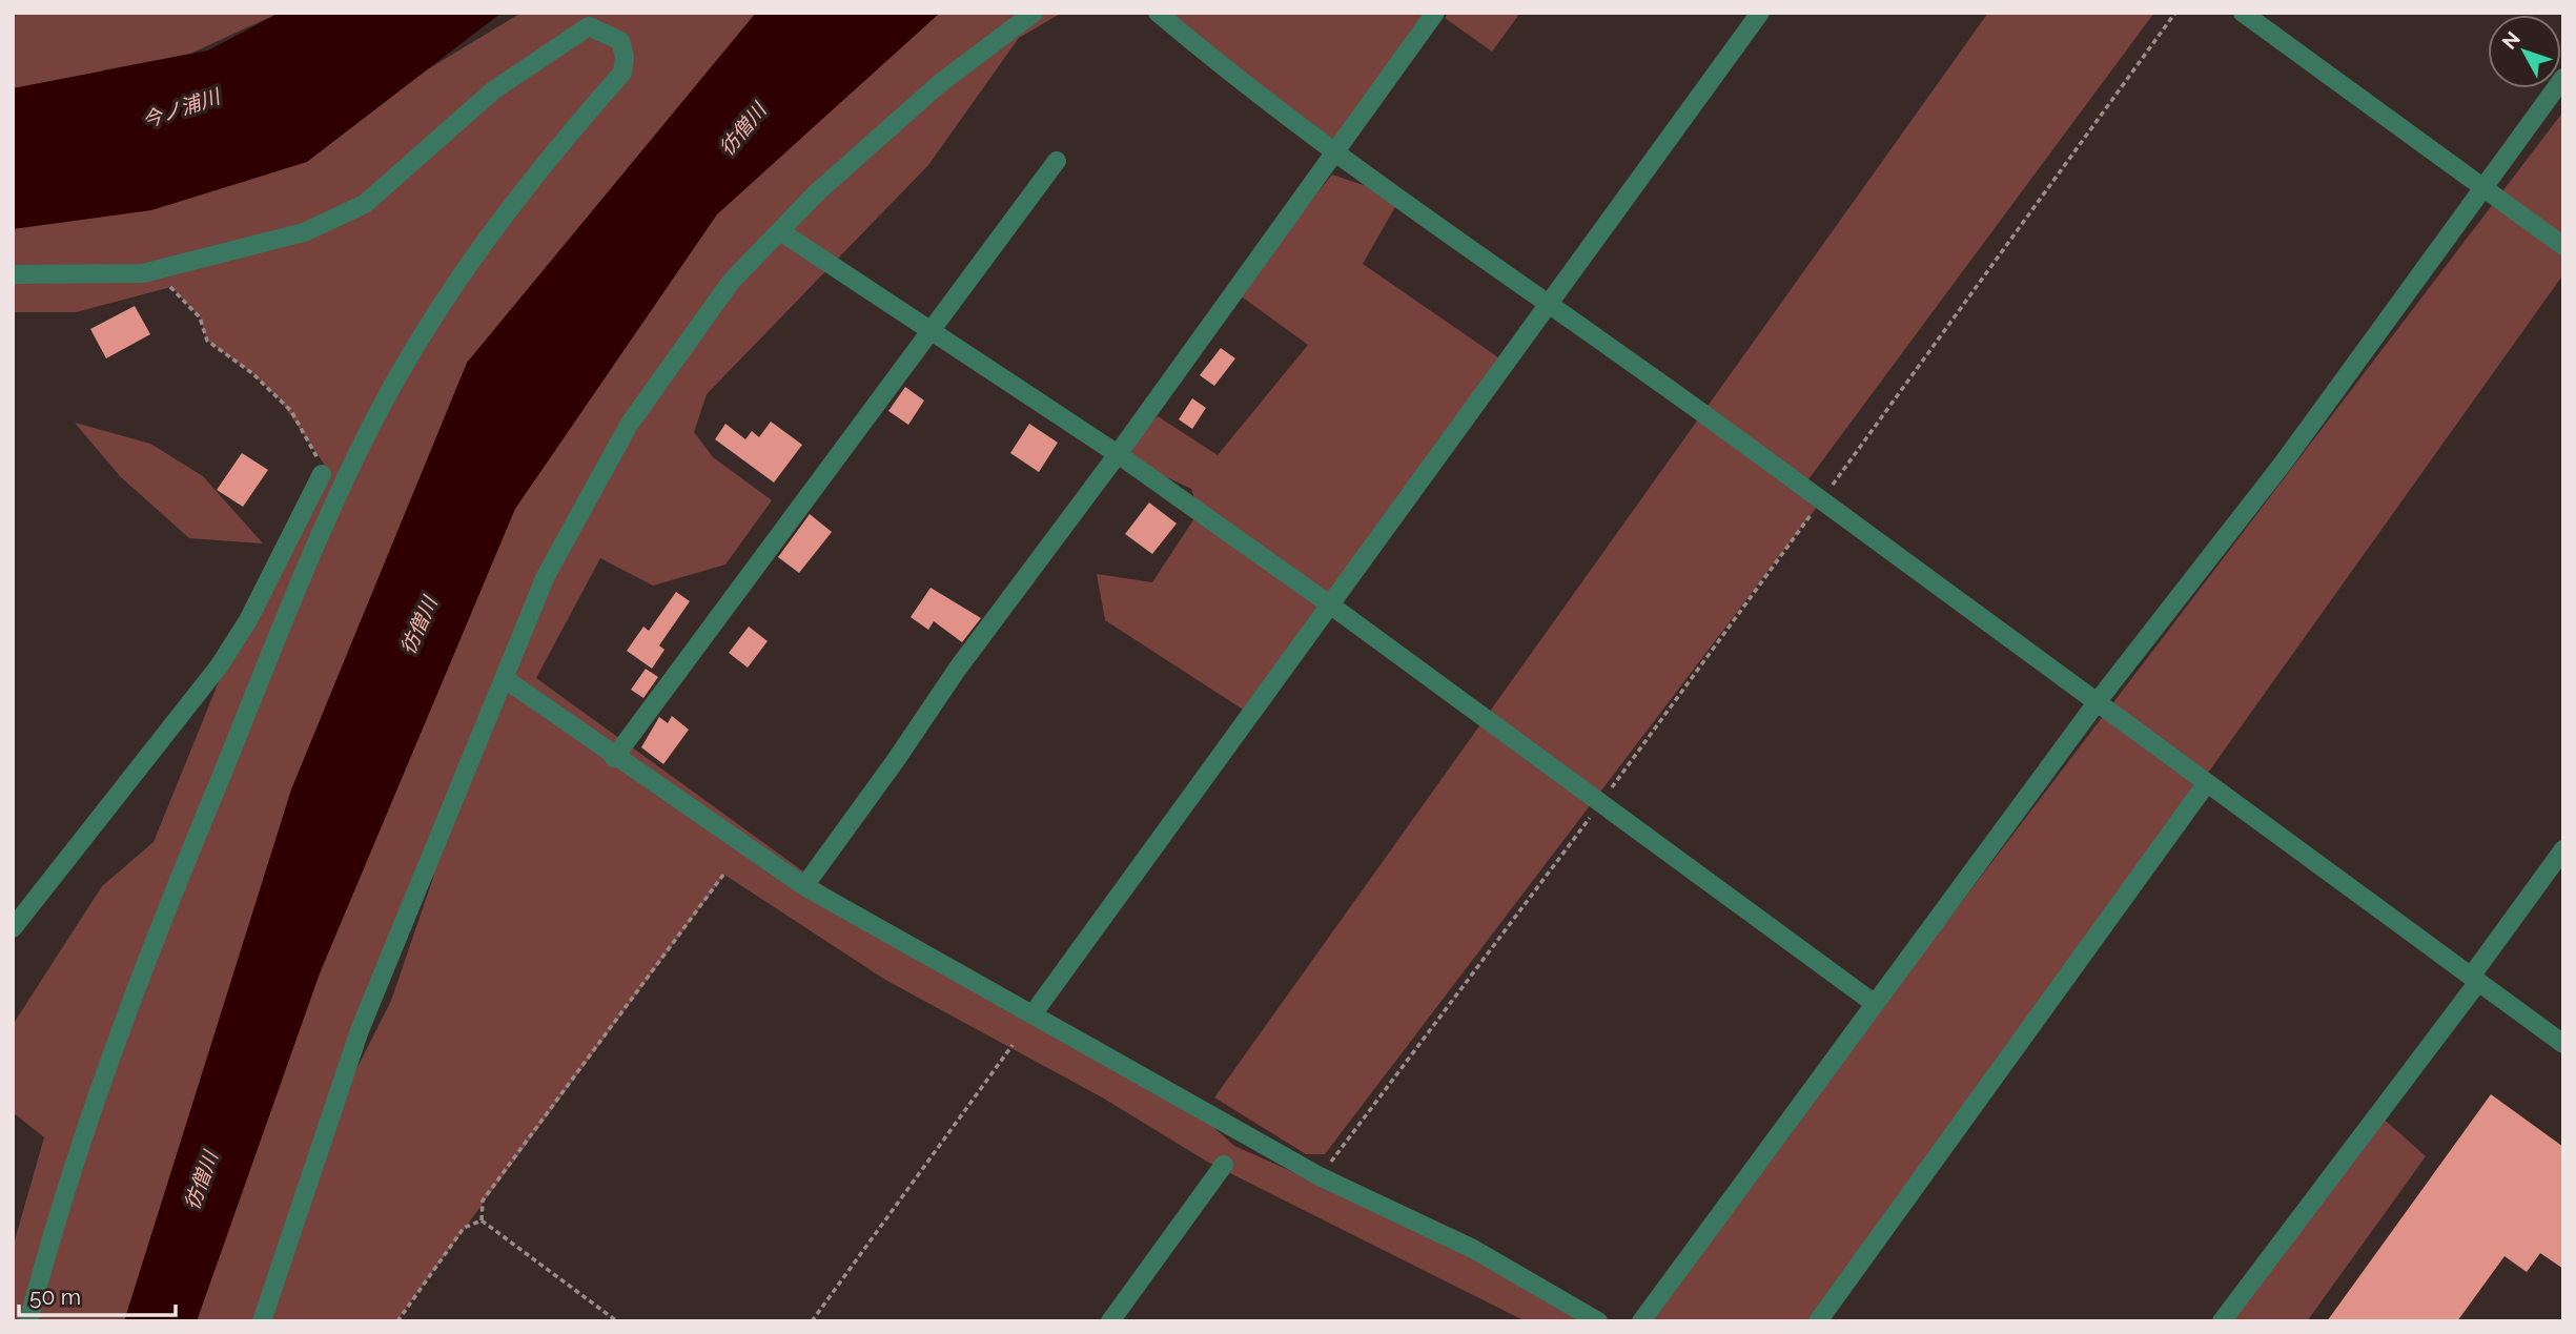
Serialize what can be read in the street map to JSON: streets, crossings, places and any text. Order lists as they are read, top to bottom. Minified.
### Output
{"water":["今ノ浦川","彷僧川"],"scale_bar":"50 m","north":"top left"}
